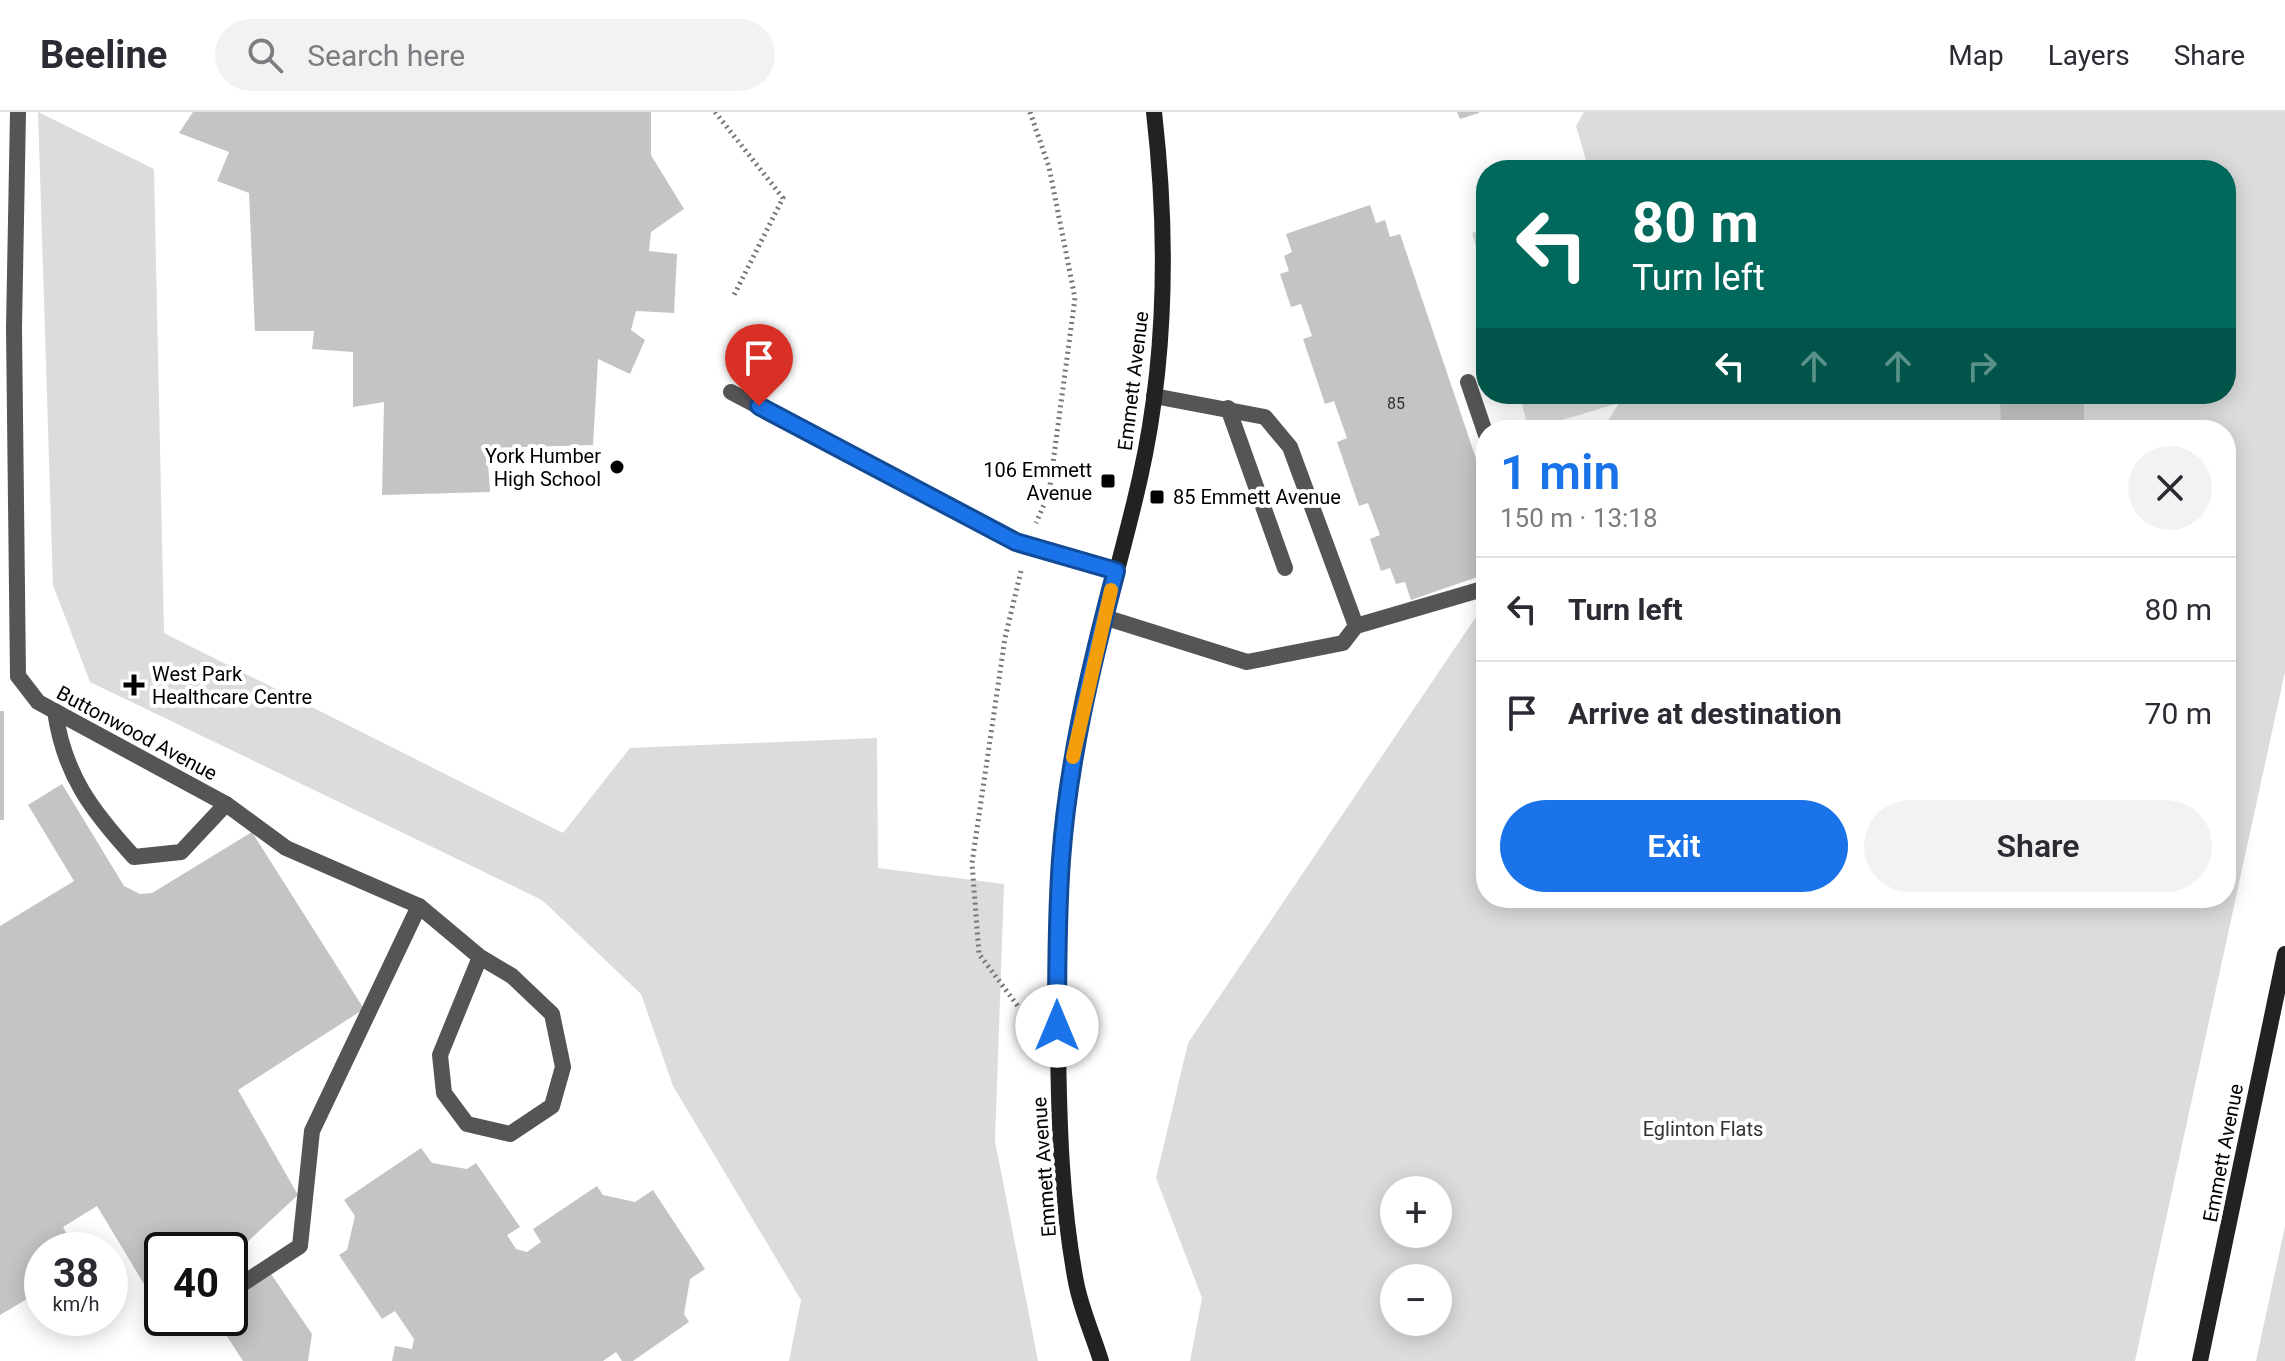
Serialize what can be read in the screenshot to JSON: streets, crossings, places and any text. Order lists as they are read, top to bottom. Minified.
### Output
{"streets":{"street":["Emmett Avenue","Buttonwood Avenue"]},"parks":["Eglinton Flats"],"places":{"other":["York Humber High School"],"transit":["106 Emmett Avenue","85 Emmett Avenue"],"health":["West Park Healthcare Centre"]},"house_numbers":["85"],"page":{"header":"Beeline","search":"Search here","nav":["Map","Layers","Share"],"turn":["80 m","Turn left"],"heading":["1 min","150 m · 13:18"],"list":[{"name":"Turn left","value":"80 m"},{"name":"Arrive at destination","value":"70 m"}],"buttons":["Exit","Share"],"map_buttons":["+","−"],"speed":"38 km/h","limit":"40"}}
